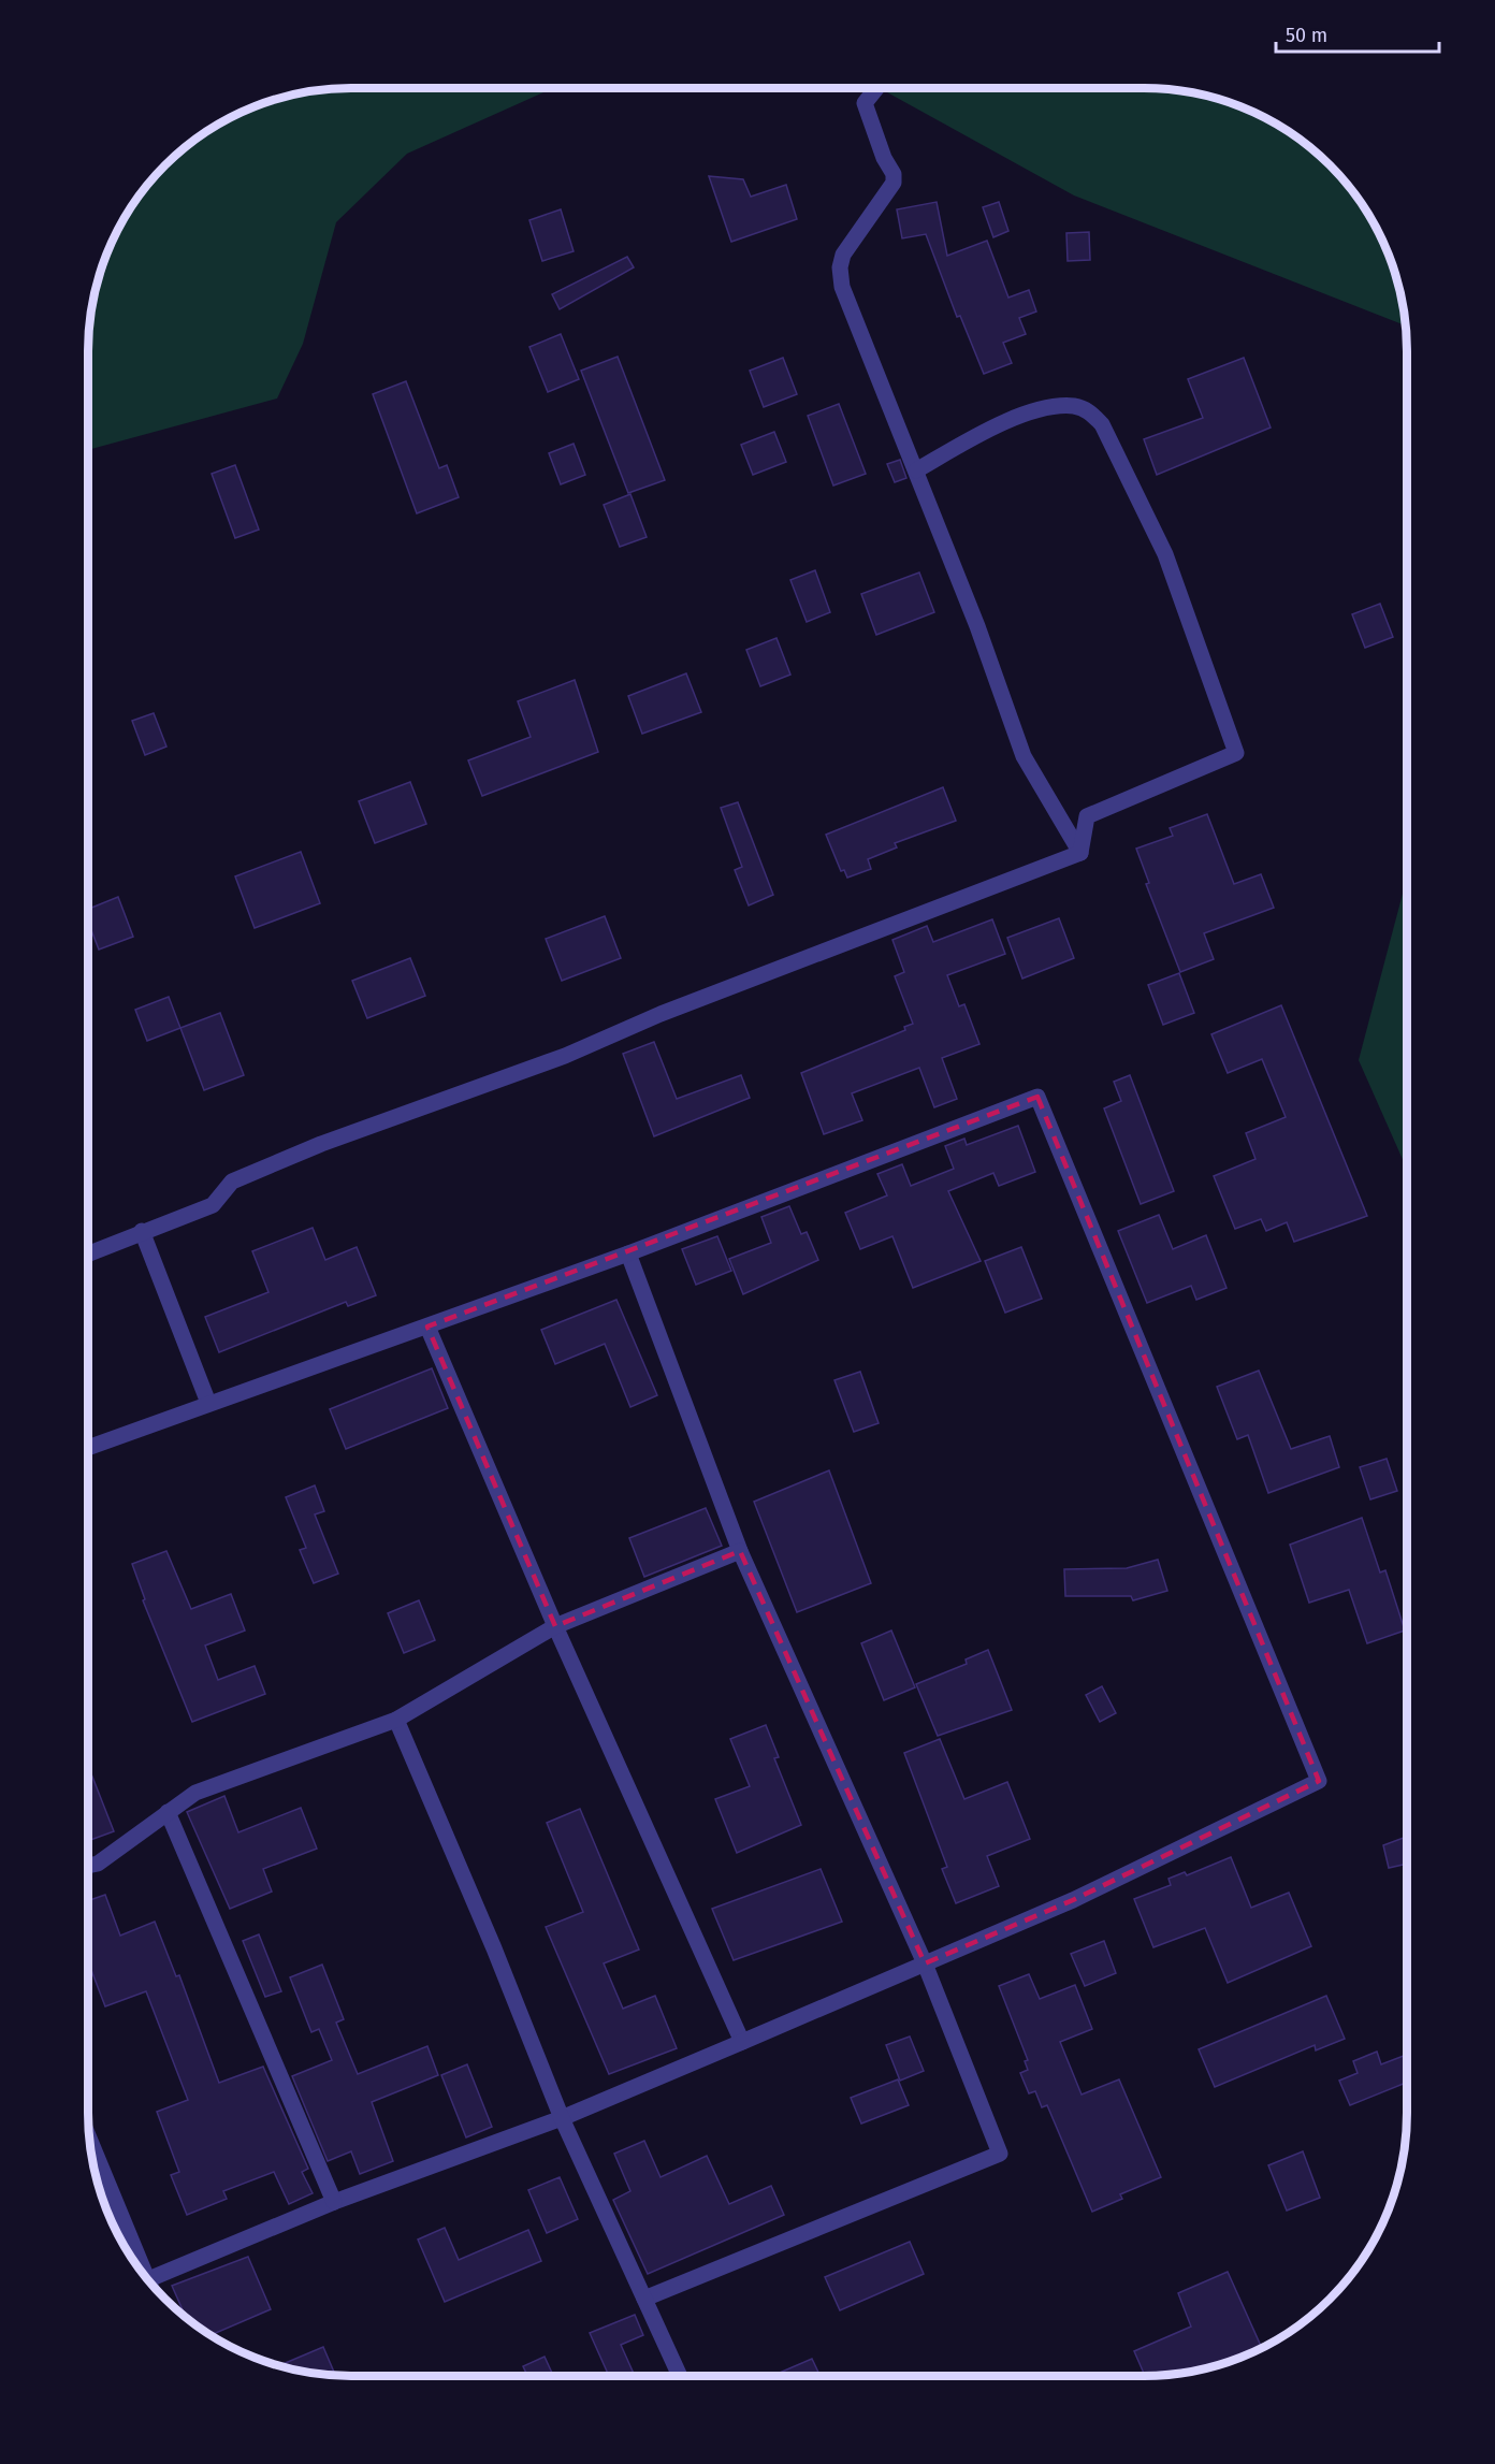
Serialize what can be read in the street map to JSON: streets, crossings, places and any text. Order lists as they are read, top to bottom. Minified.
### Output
{"scale_bar":"50 m"}
